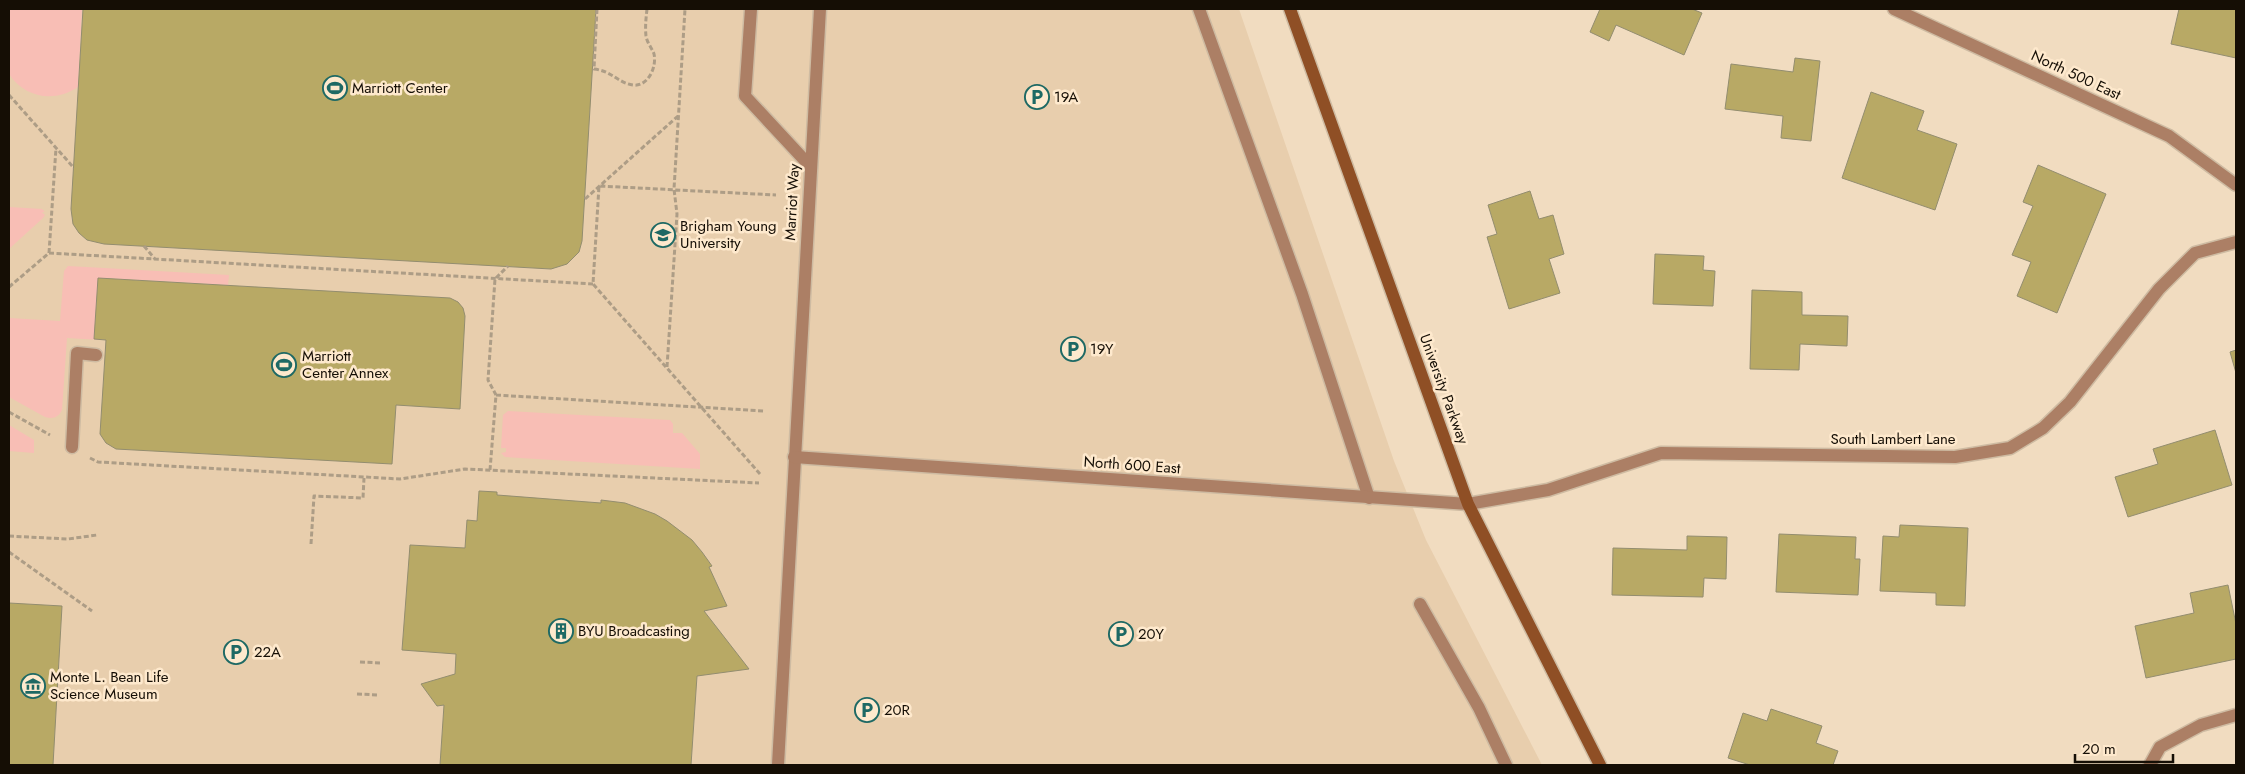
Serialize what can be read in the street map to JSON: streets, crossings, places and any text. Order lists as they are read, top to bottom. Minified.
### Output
{"streets":{"main road":["University Parkway"],"street":["North 500 East","Marriot Way","South Lambert Lane","North 600 East"]},"crossings":[["Marriot Way","North 600 East"],["University Parkway","South Lambert Lane"],["University Parkway","North 600 East"],["South Lambert Lane","North 600 East"]],"places":{"sports":["Marriott Center","Marriott Center Annex"],"parking":["19A","19Y","20Y","22A","20R"],"school or university":["Brigham Young University"],"building":["BYU Broadcasting"],"museum":["Monte L. Bean Life Science Museum"]},"scale_bar":"20 m"}
